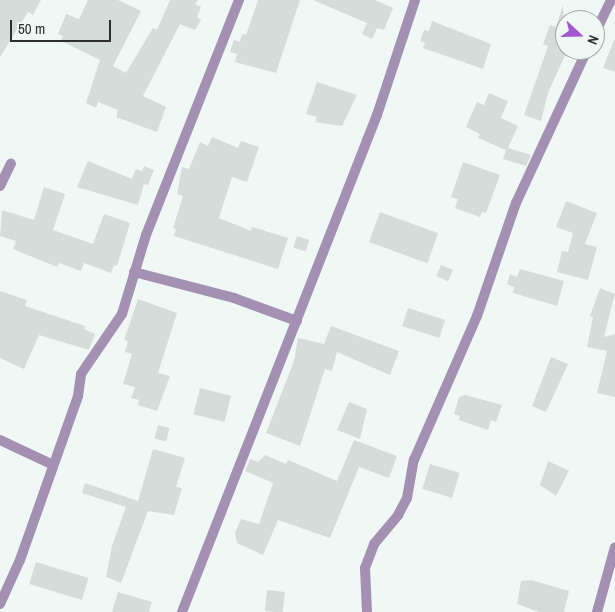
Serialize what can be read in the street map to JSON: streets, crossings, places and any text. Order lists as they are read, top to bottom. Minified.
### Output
{"scale_bar":"50 m","north":"right"}
